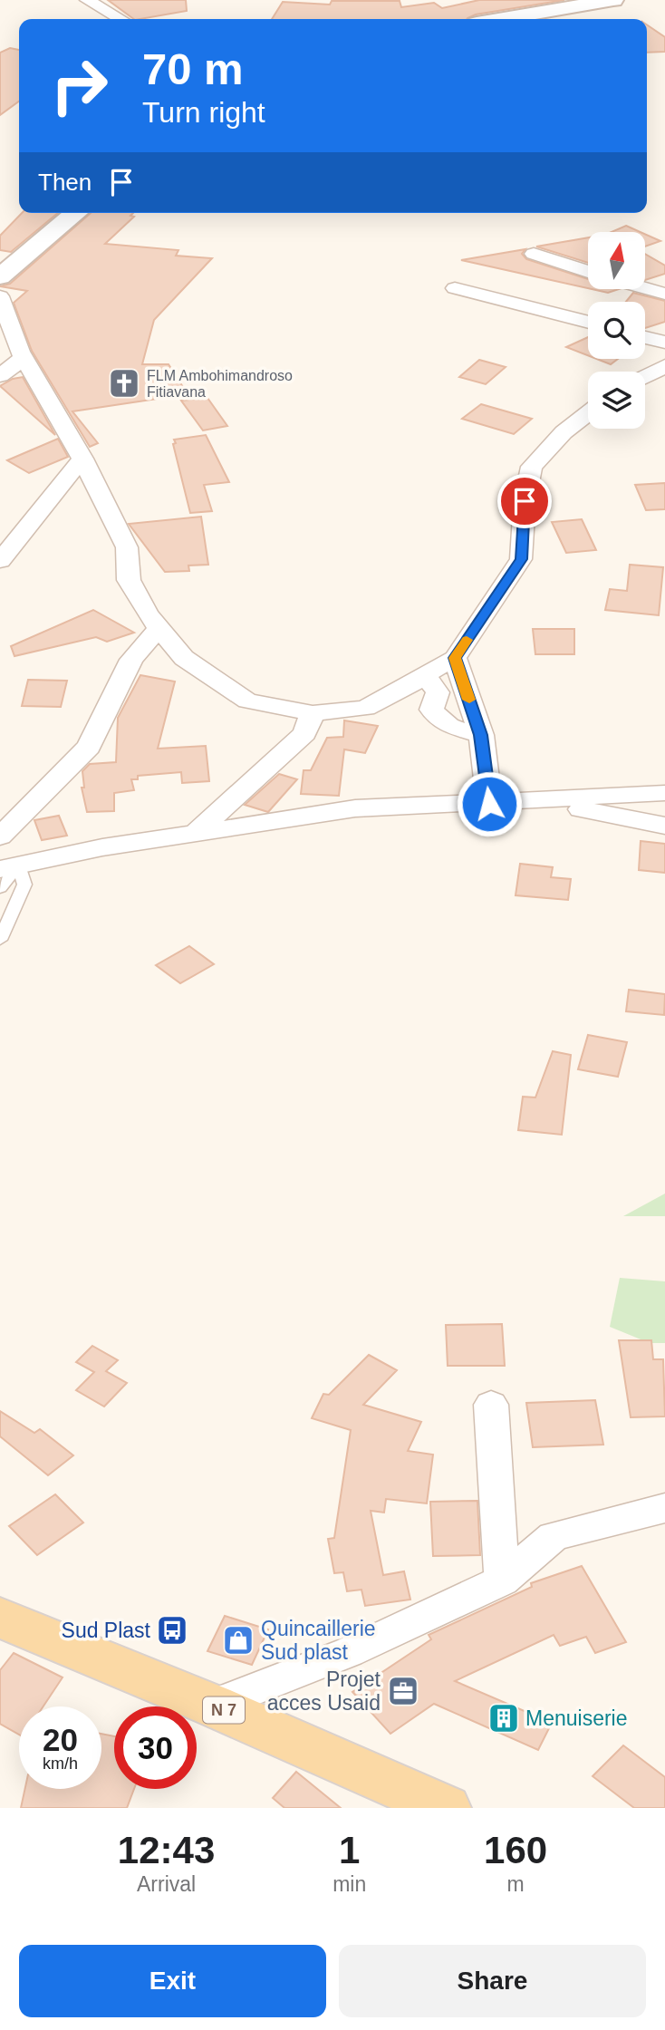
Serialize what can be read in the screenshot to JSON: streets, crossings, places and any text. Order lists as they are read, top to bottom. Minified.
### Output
{"streets":{"main road":["N 7"]},"places":{"church":["FLM Ambohimandroso Fitiavana"],"bus stop":["Sud Plast"],"shop":["Quincaillerie Sud plast"],"office":["Projet acces Usaid"],"building":["Menuiserie"]},"north":"top","page":{"turn":["70 m","Turn right"],"then":"Then","speed":"20 km/h","limit":"30","eta":["12:43","Arrival","1","min","160","m"],"buttons":["Exit","Share"]}}
